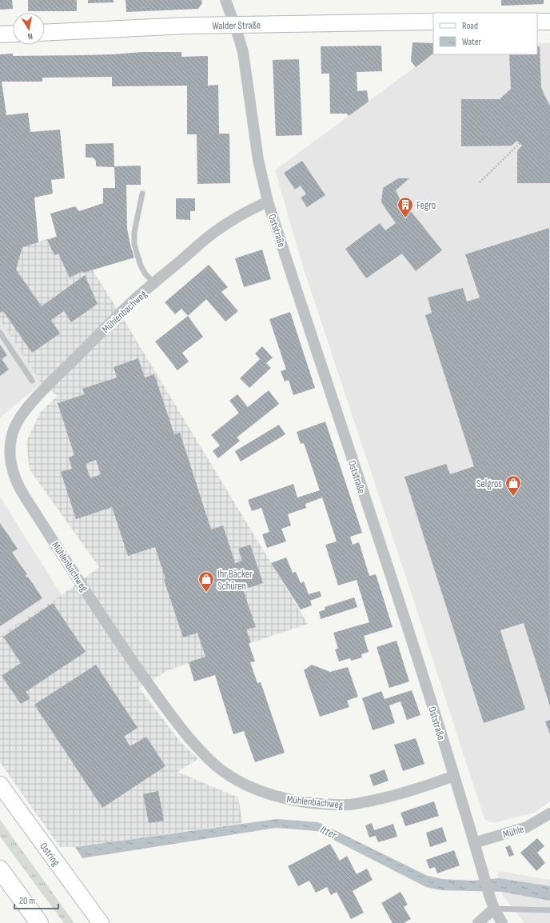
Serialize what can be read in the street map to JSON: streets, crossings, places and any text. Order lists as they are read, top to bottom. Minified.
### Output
{"streets":{"main road":["Walder Straße","Ostring"],"street":["Oststraße","Mühlenbachweg","Mühle"]},"crossings":[["Walder Straße","Oststraße"],["Oststraße","Mühlenbachweg"],["Oststraße","Mühle"]],"water":["Itter"],"places":{"building":["Fegro"],"shop":["Selgros","Ihr Bäcker Schüren"]},"legend":["Road","Water"],"scale_bar":"20 m","north":"bottom"}
